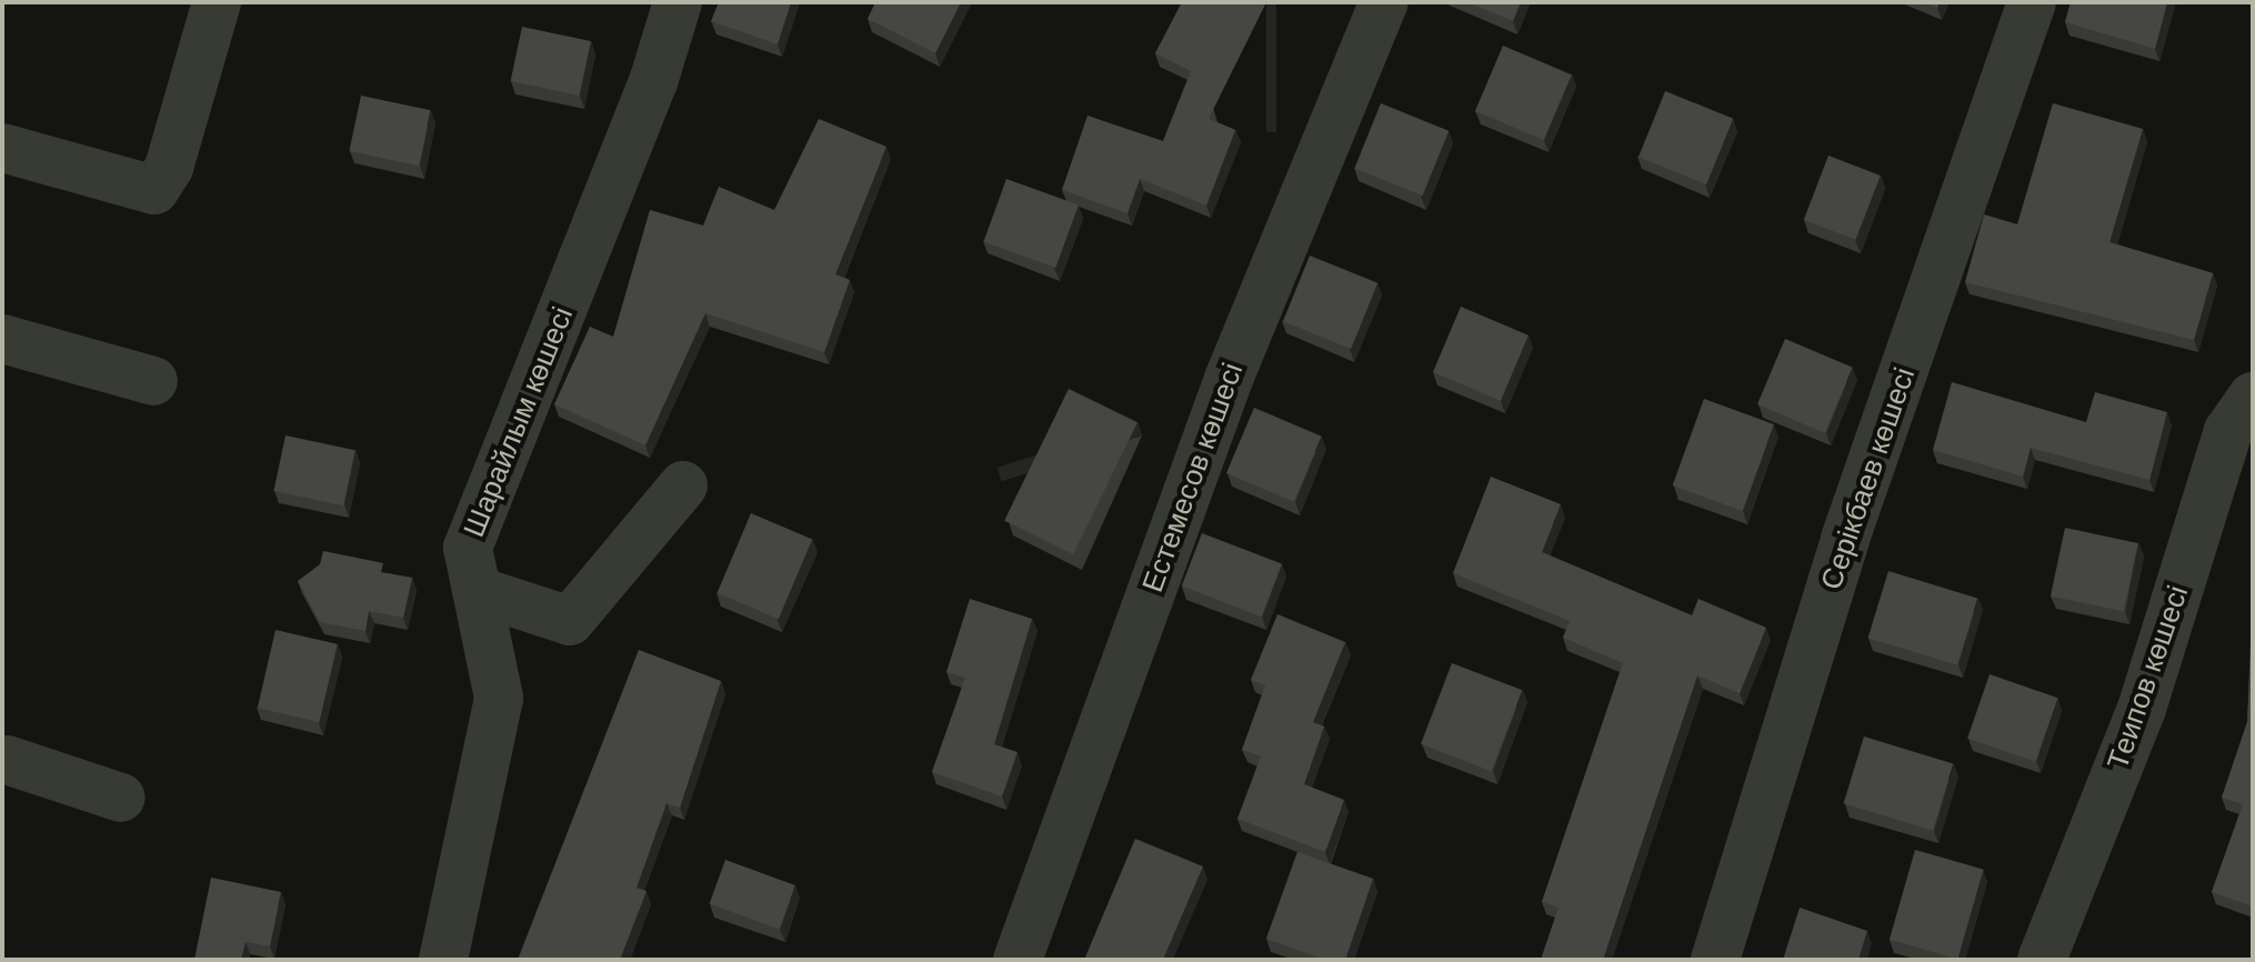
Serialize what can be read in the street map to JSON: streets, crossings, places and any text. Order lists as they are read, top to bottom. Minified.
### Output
{"streets":{"street":["Шарайлым көшесі","Естемесов көшесі","Серікбаев көшесі","Теипов көшесі"]}}
